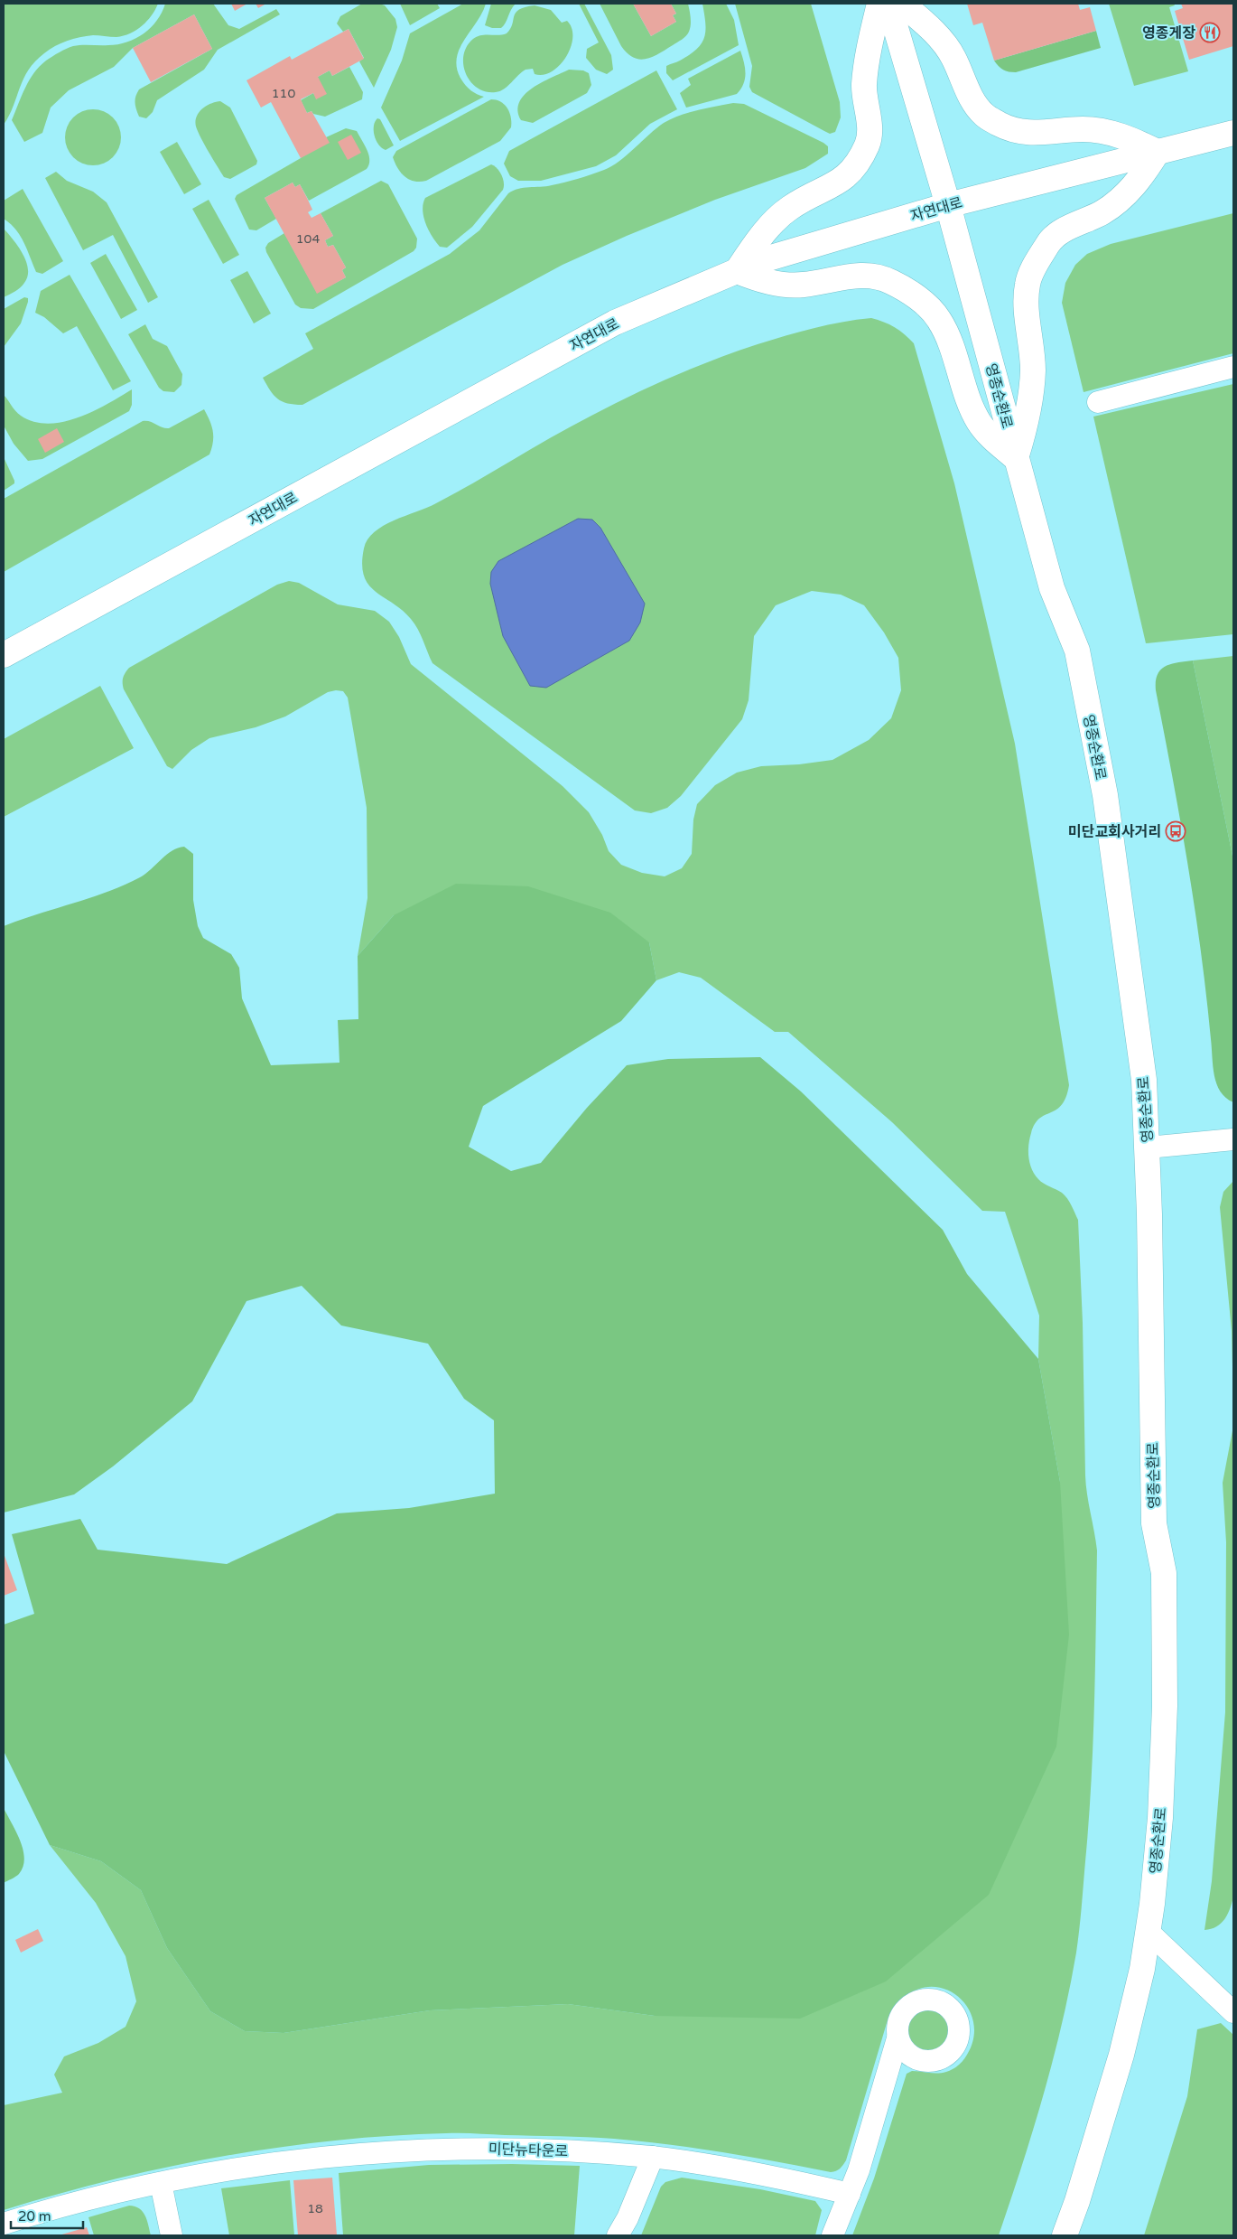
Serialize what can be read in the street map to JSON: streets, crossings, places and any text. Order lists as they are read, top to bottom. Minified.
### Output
{"streets":{"main road":["자연대로","영종순환로"],"street":["미단뉴타운로"]},"crossings":[["자연대로","영종순환로"]],"places":{"restaurant":["영종게장"],"bus stop":["미단교회사거리"]},"house_numbers":["110","104","18"],"scale_bar":"20 m"}
